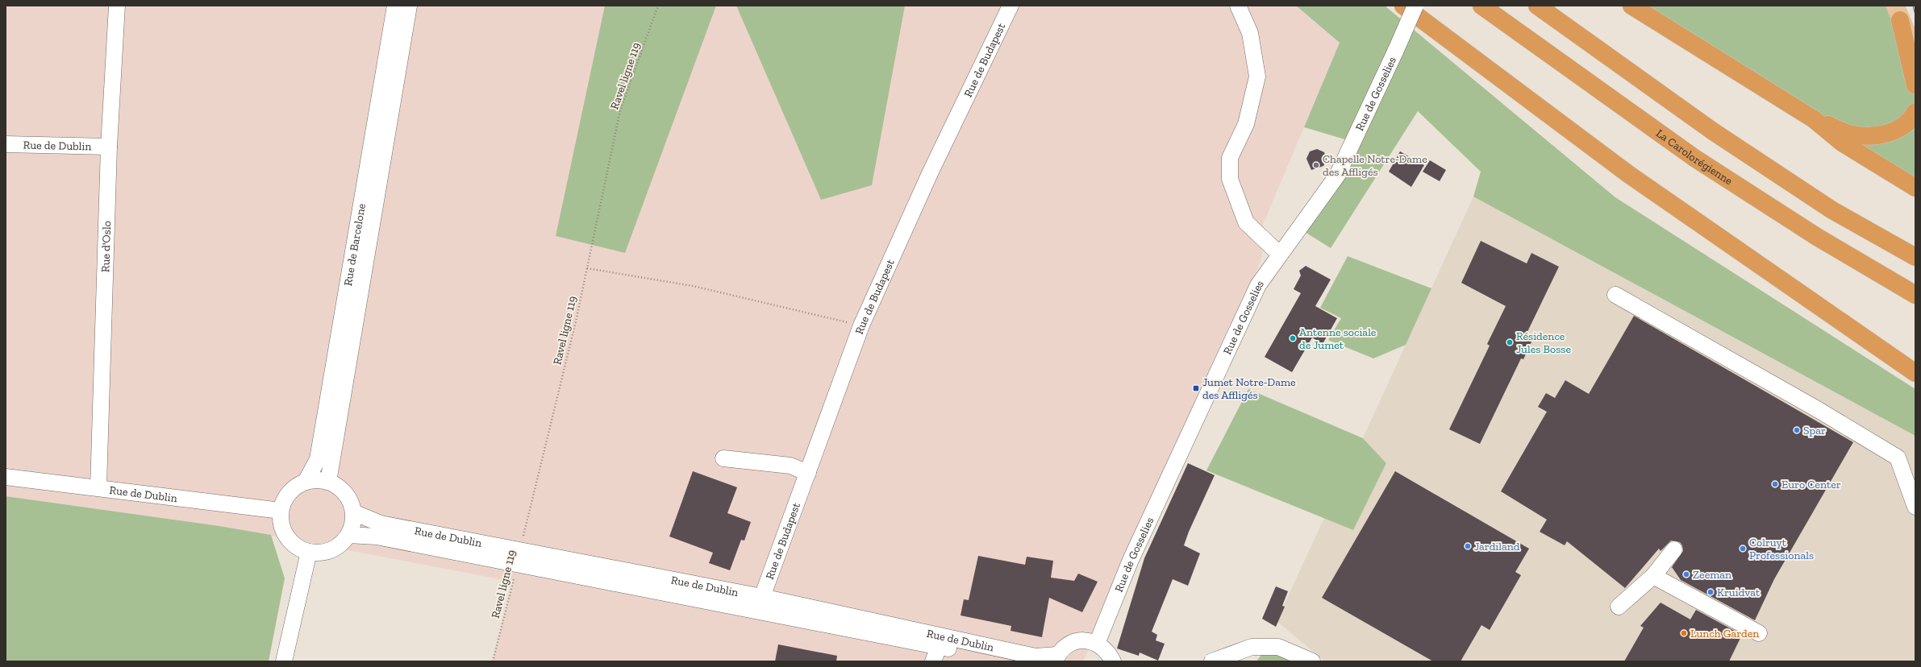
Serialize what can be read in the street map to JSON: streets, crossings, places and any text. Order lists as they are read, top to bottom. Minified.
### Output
{"streets":{"highway":["La Carolorégienne"],"street":["Rue de Budapest","Rue de Gosselies","Rue de Dublin","Rue de Barcelone","Rue d'Oslo"],"path":["Ravel ligne 119"]},"crossings":[["Rue de Budapest","Rue de Dublin"],["Ravel ligne 119","Rue de Dublin"],["Rue de Dublin","Rue de Barcelone"],["Rue de Dublin","Rue d'Oslo"]],"places":{"other":["Chapelle Notre-Dame des Affligés","Antenne sociale de Jumet","Résidence Jules Bosse","Spar","Euro Center","Jardiland","Colruyt Professionals","Zeeman","Kruidvat","Lunch Garden"],"transit":["Jumet Notre-Dame des Affligés"]}}
